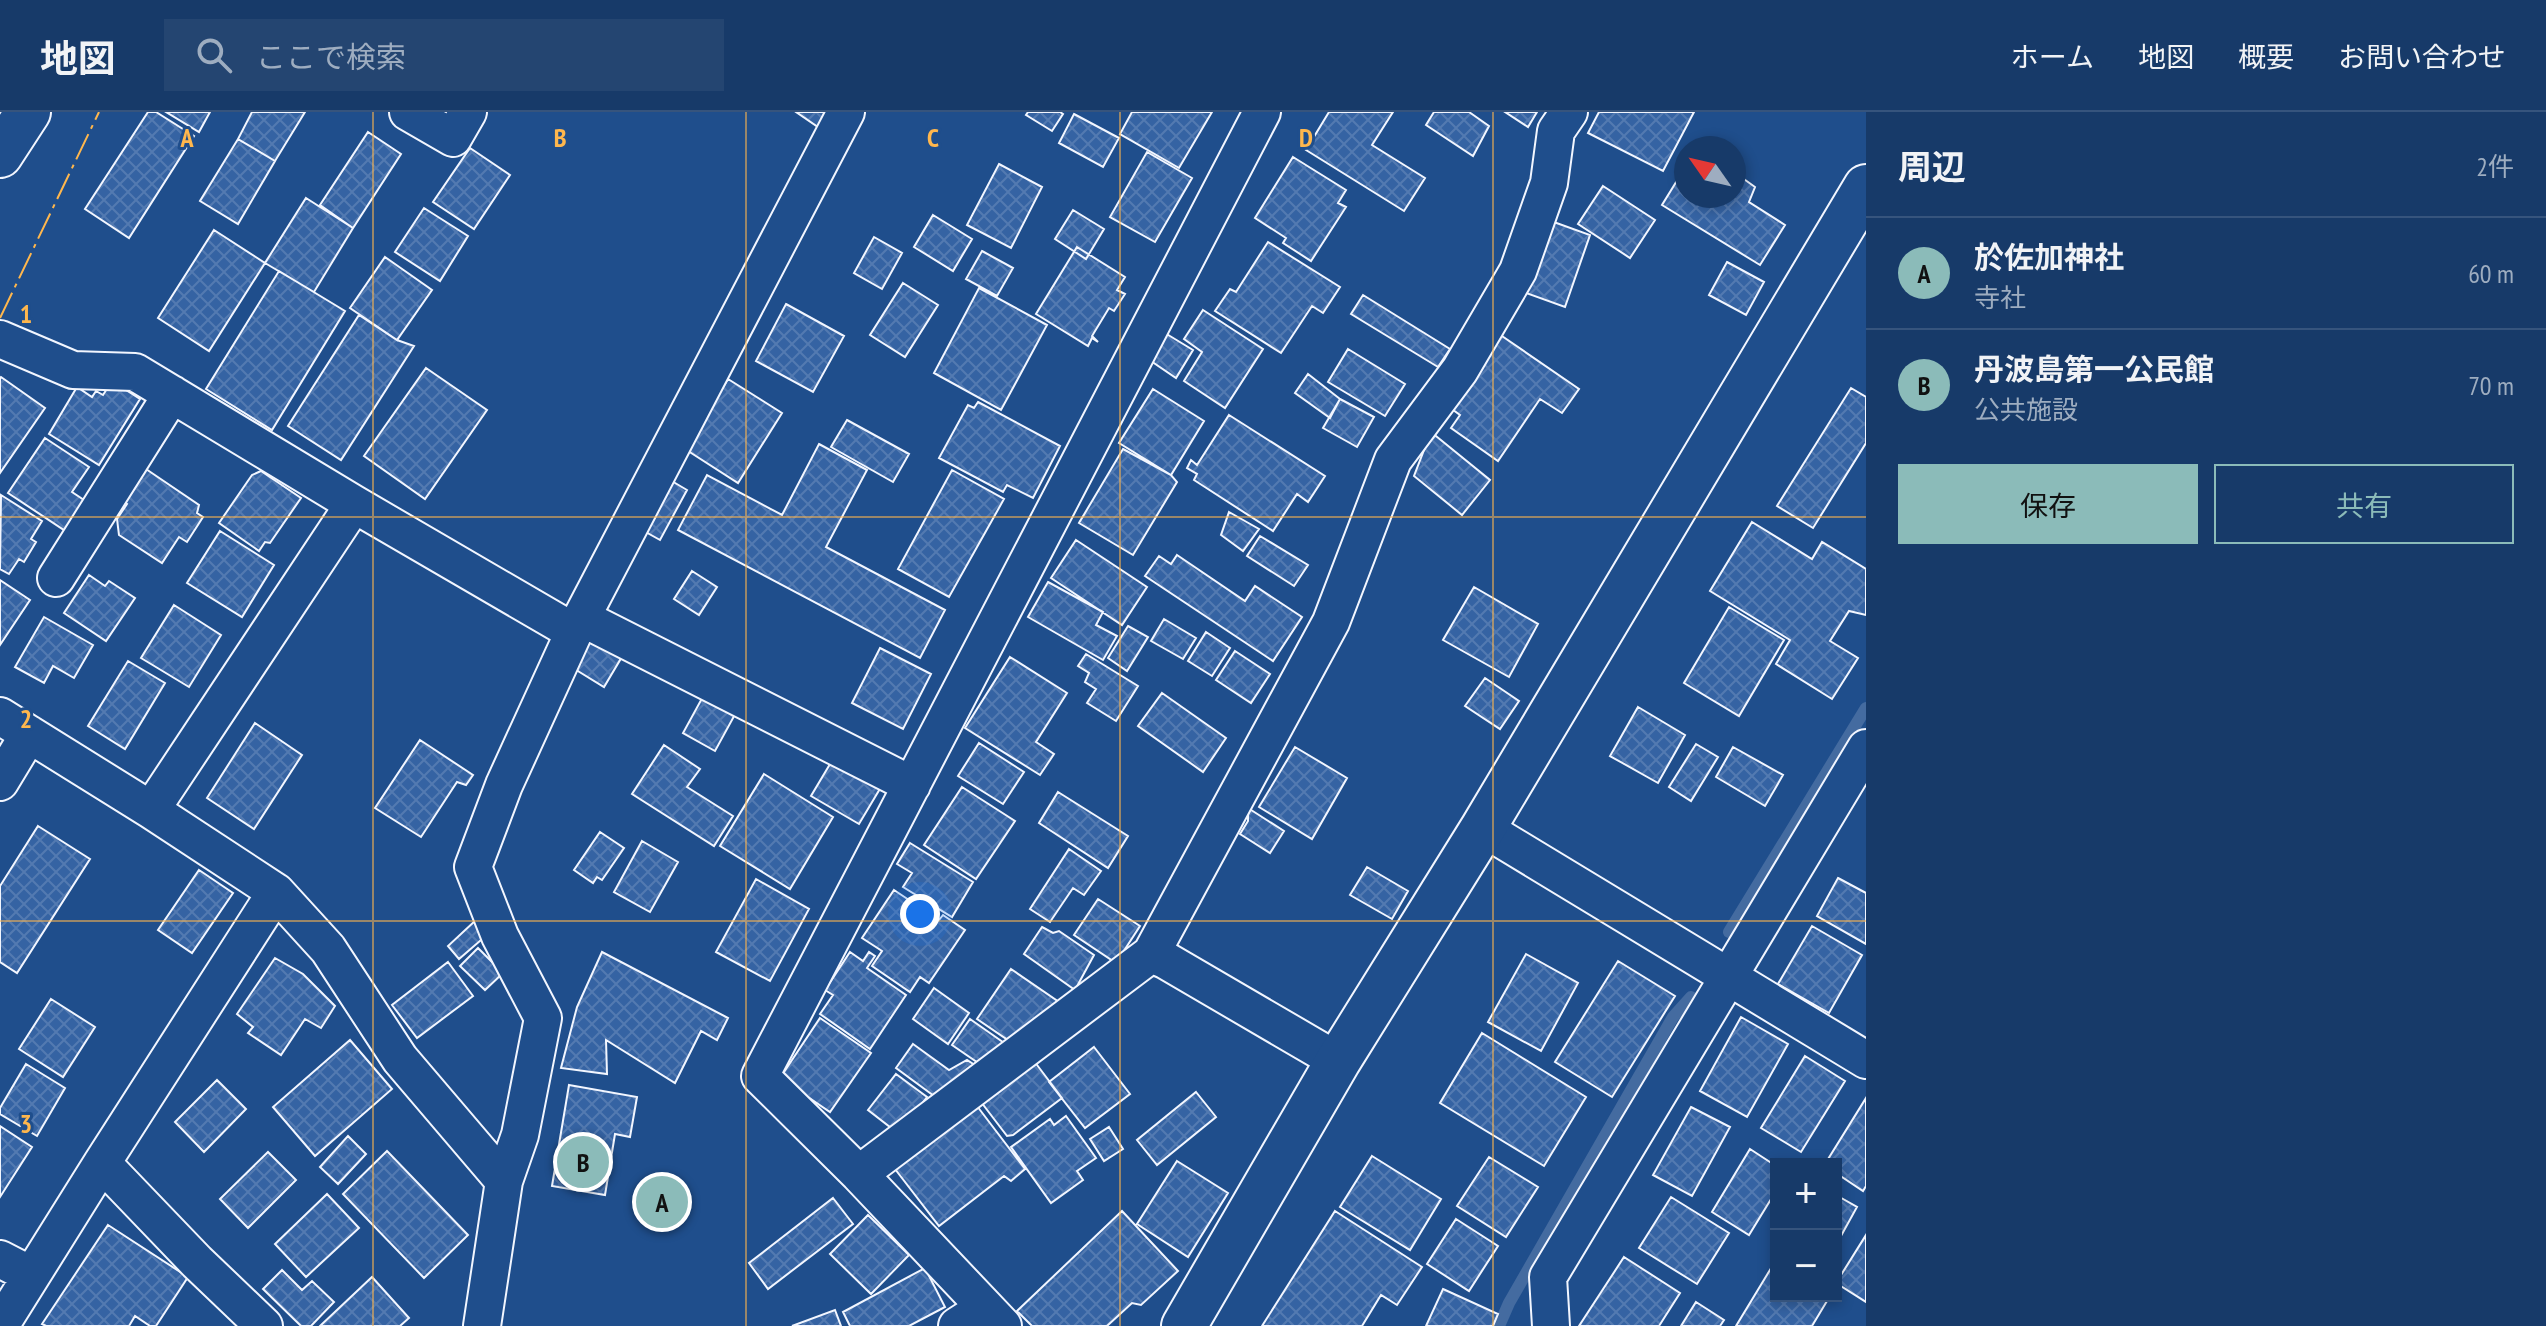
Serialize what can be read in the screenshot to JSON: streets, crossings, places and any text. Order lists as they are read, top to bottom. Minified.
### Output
{"north":"top left","page":{"header":"地図","search":"ここで検索","nav":["ホーム","地図","概要","お問い合わせ"],"heading":["周辺","2件"],"list":[{"mark":"A","name":"於佐加神社","note":"寺社","value":"60 m"},{"mark":"B","name":"丹波島第一公民館","note":"公共施設","value":"70 m"}],"buttons":["保存","共有"],"pins":["B","A"],"map_buttons":["+","−"]},"grid":{"columns":["A","B","C","D"],"rows":["1","2","3"]}}
